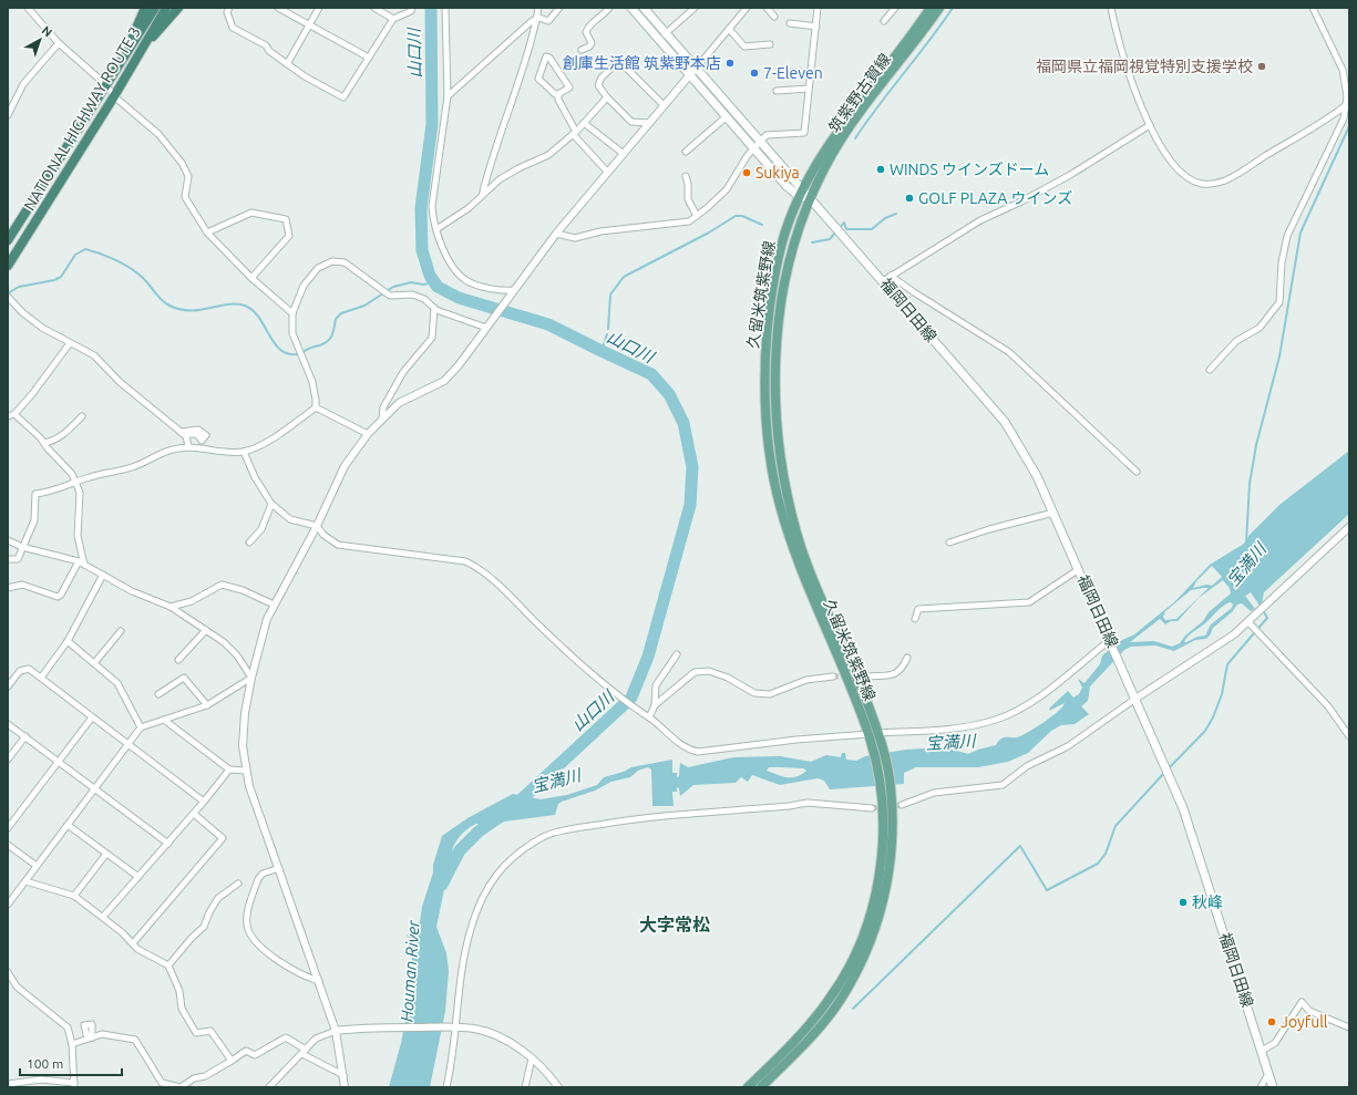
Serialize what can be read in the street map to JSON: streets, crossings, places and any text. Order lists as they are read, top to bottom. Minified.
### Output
{"streets":{"highway":["NATIONAL HIGHWAY ROUTE 3"],"main road":["筑紫野古賀線","久留米筑紫野線","福岡日田線"]},"crossings":[["筑紫野古賀線","久留米筑紫野線"],["筑紫野古賀線","福岡日田線"],["久留米筑紫野線","福岡日田線"]],"districts":["大字常松"],"water":["山口川","宝満川","Houman River"],"places":["創庫生活館 筑紫野本店","福岡県立福岡視覚特別支援学校","7-Eleven","WINDS ウインズドーム","Sukiya","GOLF PLAZA ウインズ","秋峰","Joyfull"],"scale_bar":"100 m","north":"top right"}
